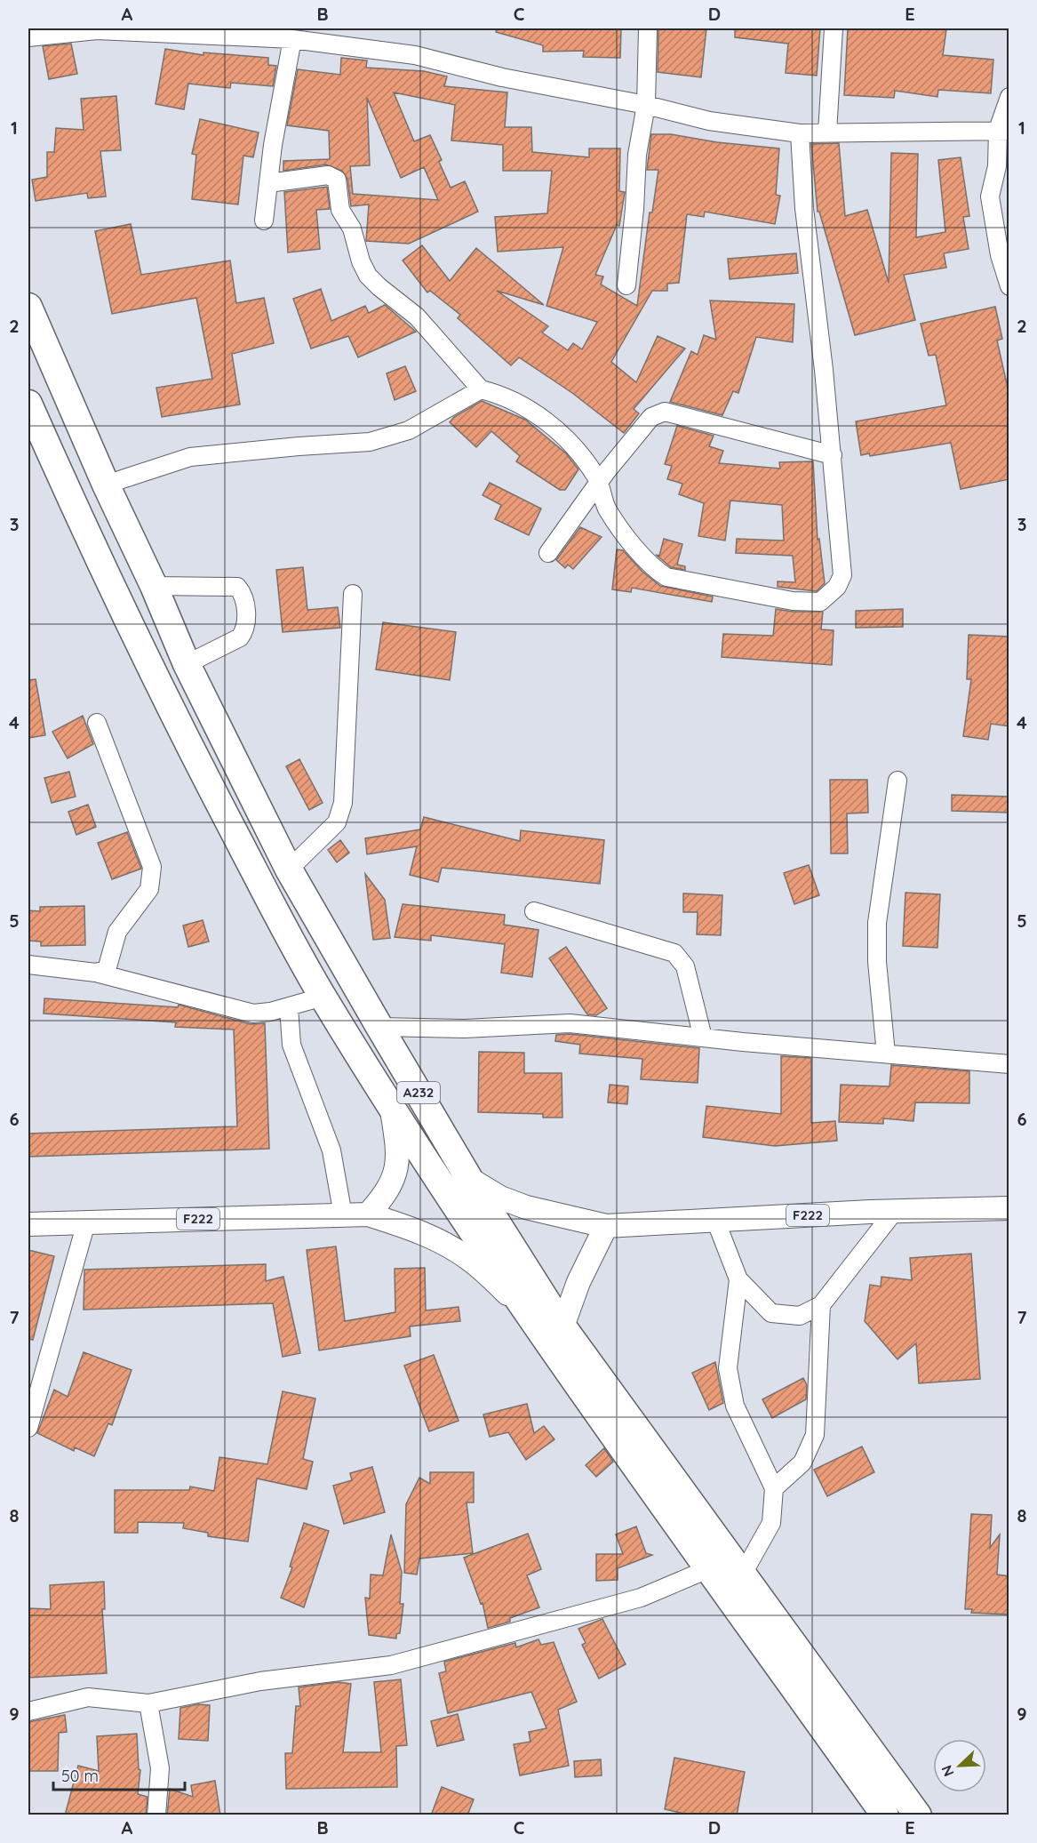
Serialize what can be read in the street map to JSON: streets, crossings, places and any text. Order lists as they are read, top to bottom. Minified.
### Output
{"streets":{"highway":["A232"],"main road":["F222"]},"crossings":[["A232","F222"]],"scale_bar":"50 m","north":"bottom left","grid":{"columns":["A","B","C","D","E"],"rows":["1","2","3","4","5","6","7","8","9"]}}
